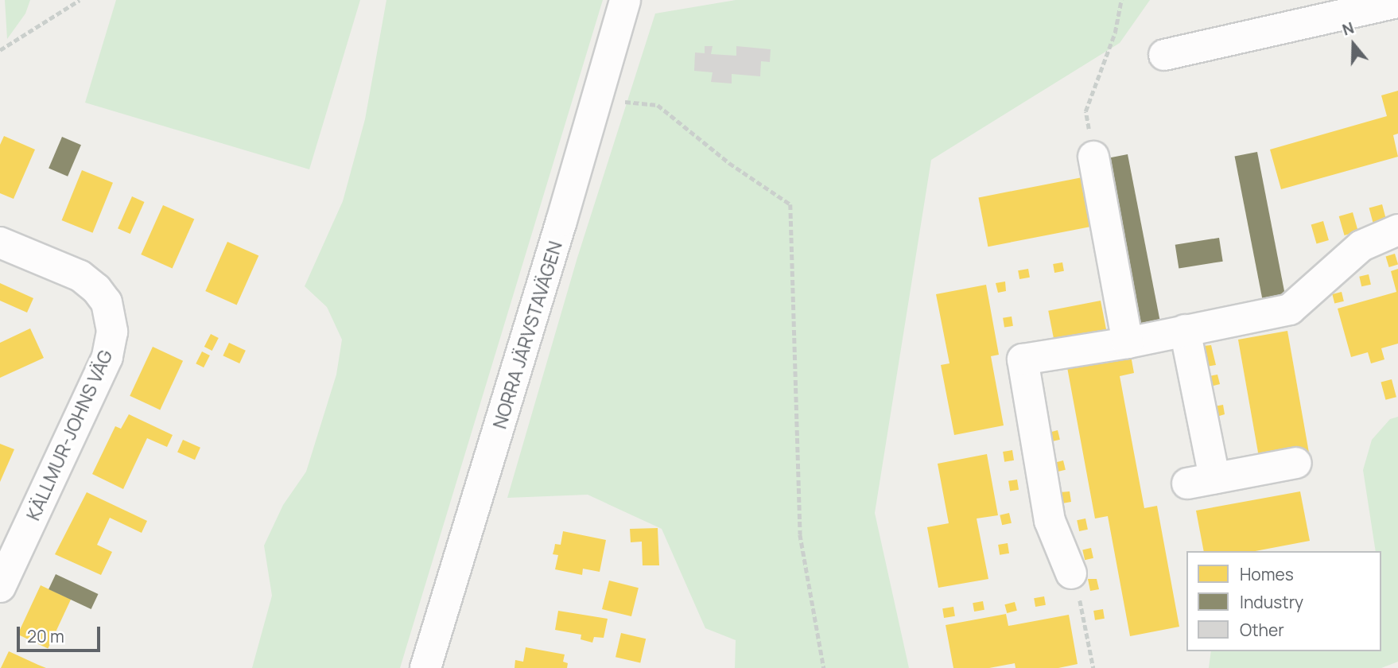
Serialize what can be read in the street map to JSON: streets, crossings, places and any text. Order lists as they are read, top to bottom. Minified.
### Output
{"streets":{"street":["NORRA JÄRVSTAVÄGEN","KÄLLMUR-JOHNS VÄG"]},"legend":["Homes","Industry","Other"],"scale_bar":"20 m","north":"top"}
